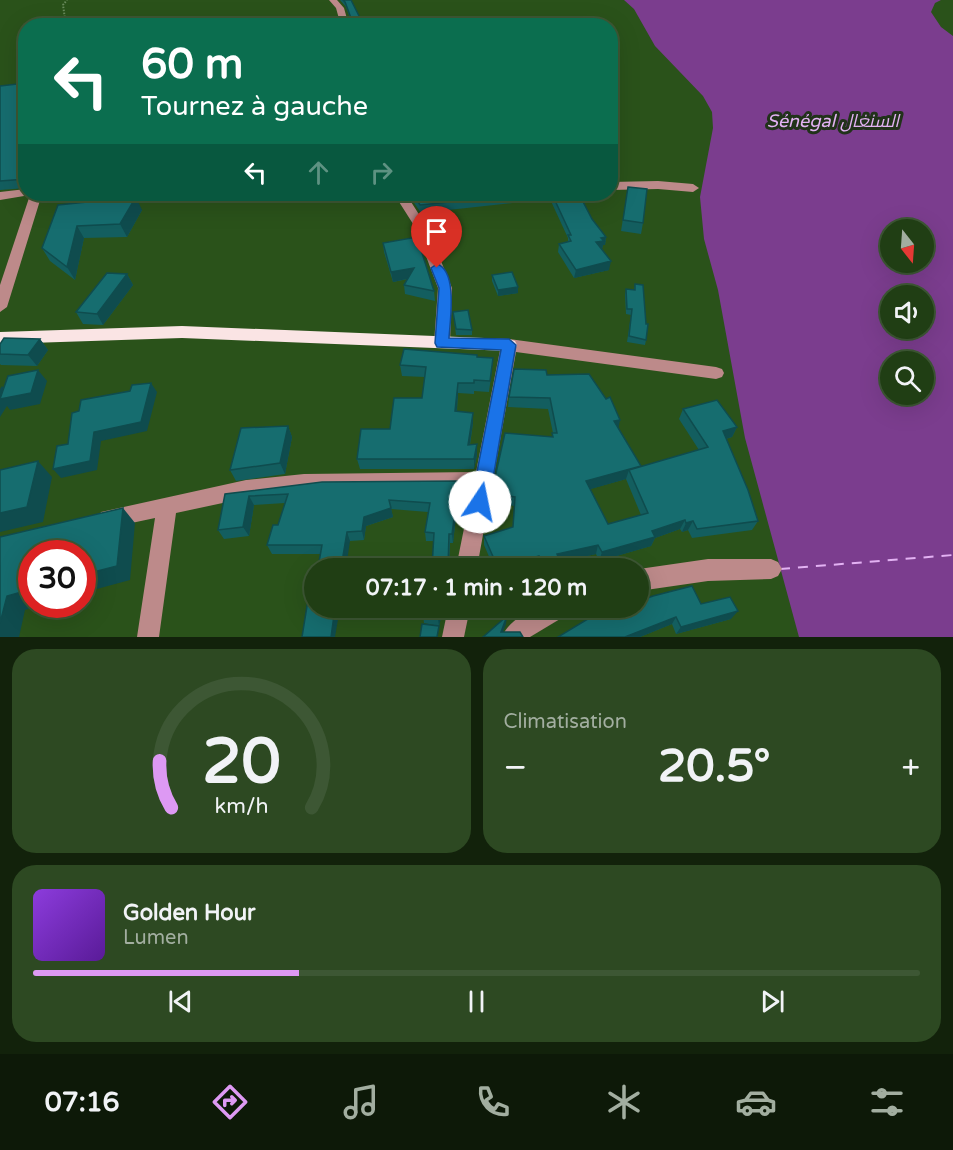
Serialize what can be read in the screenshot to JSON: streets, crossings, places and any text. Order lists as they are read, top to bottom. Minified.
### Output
{"water":["Sénégal السنغال"],"north":"bottom","page":{"turn":["60 m","Tournez à gauche"],"limit":"30","trip":"07:17 · 1 min · 120 m","tile":"Climatisation","heat":["−","20.5°","+"],"song":["Golden Hour","Lumen"],"tabs":"07:16","gauge":["20","km/h"]}}
